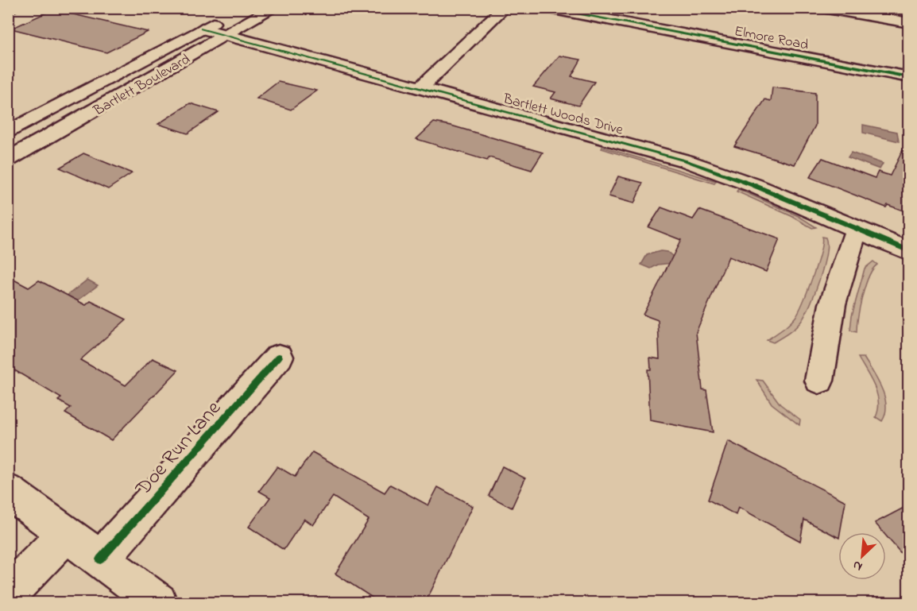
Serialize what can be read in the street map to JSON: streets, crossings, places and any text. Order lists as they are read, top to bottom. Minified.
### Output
{"streets":{"street":["Elmore Road","Bartlett Boulevard","Bartlett Woods Drive","Doe Run Lane"]},"crossings":[["Bartlett Boulevard","Bartlett Woods Drive"]],"north":"bottom left"}
